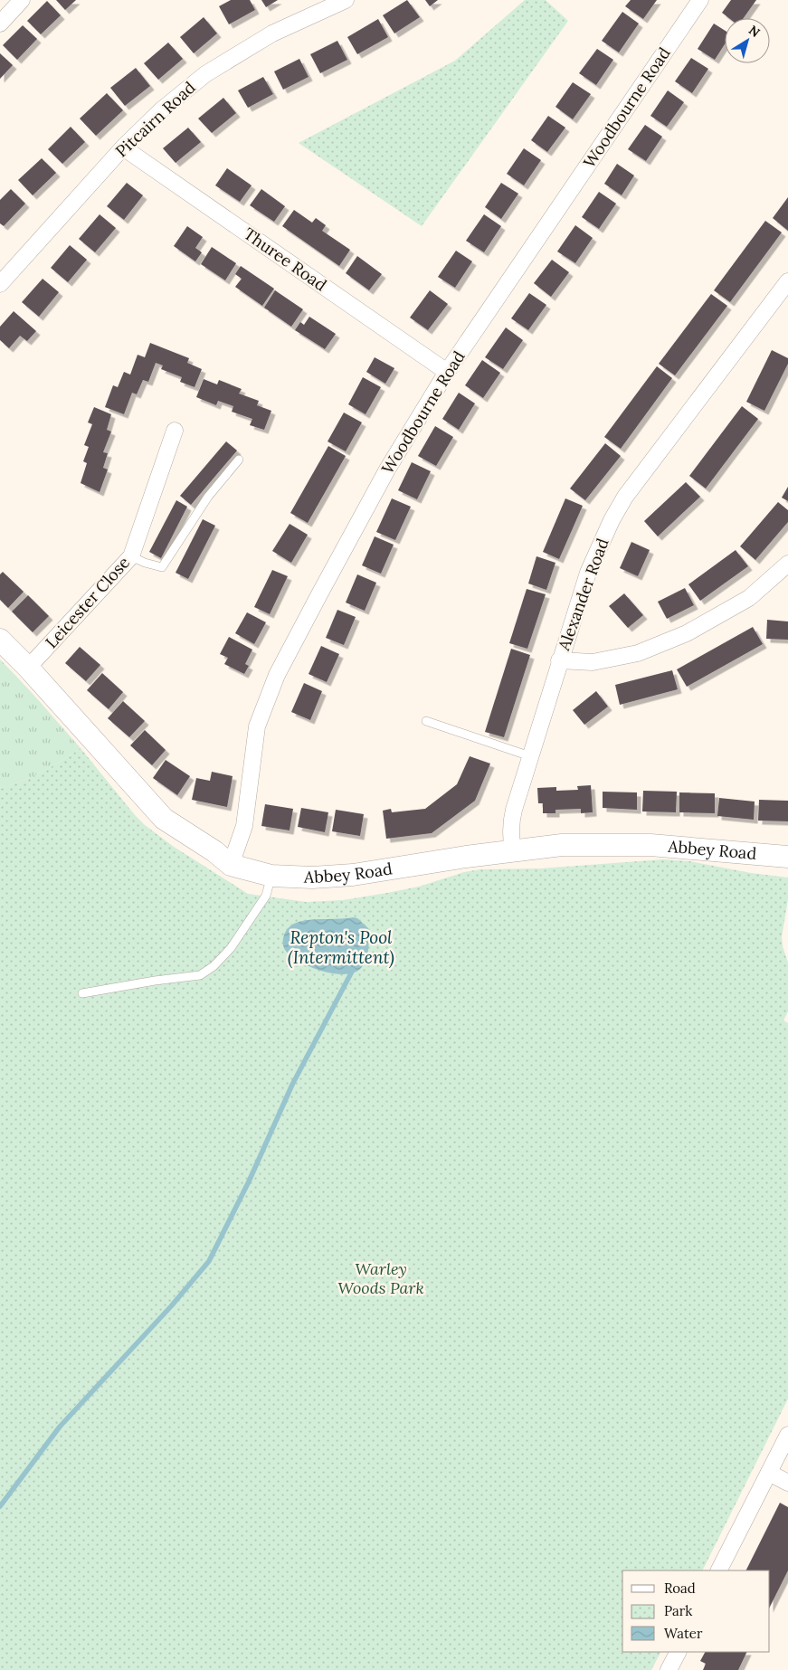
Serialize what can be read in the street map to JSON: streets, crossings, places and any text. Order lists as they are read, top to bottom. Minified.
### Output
{"streets":{"street":["Woodbourne Road","Pitcairn Road","Thuree Road","Alexander Road","Leicester Close","Abbey Road"]},"crossings":[["Woodbourne Road","Thuree Road"],["Woodbourne Road","Abbey Road"],["Pitcairn Road","Thuree Road"],["Alexander Road","Abbey Road"],["Leicester Close","Abbey Road"]],"water":["Repton's Pool (Intermittent)"],"parks":["Warley Woods Park"],"legend":["Road","Park","Water"],"north":"top right"}
